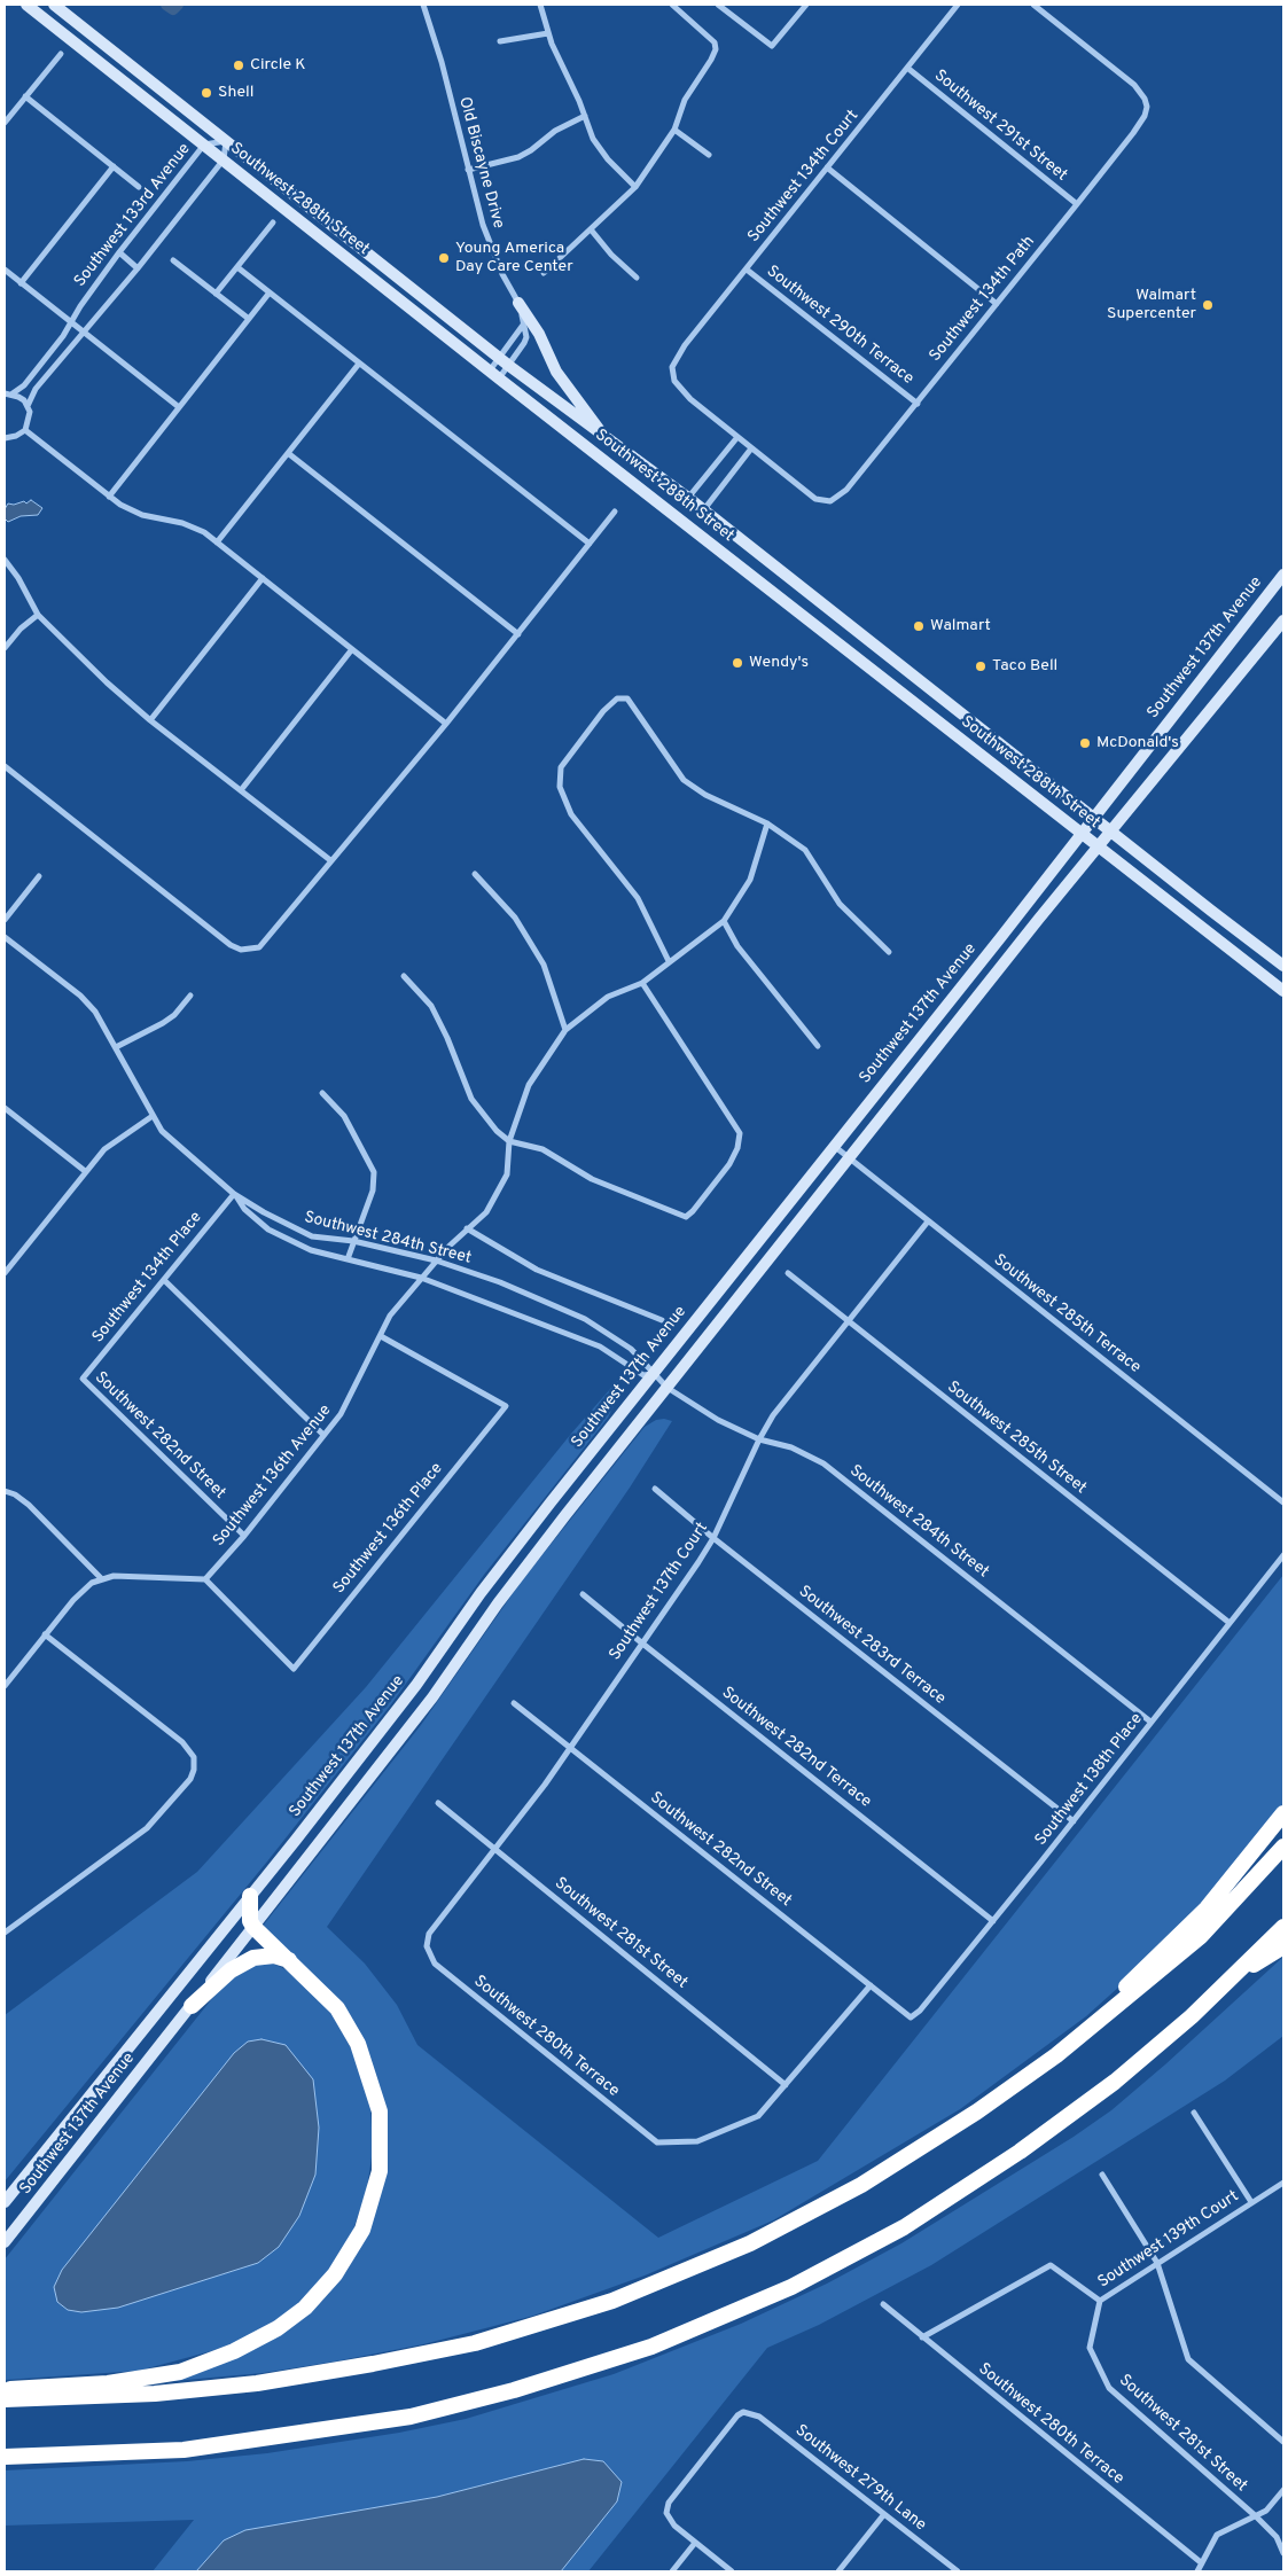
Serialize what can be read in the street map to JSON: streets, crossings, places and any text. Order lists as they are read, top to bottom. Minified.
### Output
{"streets":{"main road":["Southwest 288th Street","Southwest 137th Avenue"],"street":["Southwest 291st Street","Old Biscayne Drive","Southwest 134th Court","Southwest 133rd Avenue","Southwest 134th Path","Southwest 290th Terrace","Southwest 284th Street","Southwest 134th Place","Southwest 285th Terrace","Southwest 282nd Street","Southwest 285th Street","Southwest 136th Avenue","Southwest 136th Place","Southwest 137th Court","Southwest 283rd Terrace","Southwest 282nd Terrace","Southwest 138th Place","Southwest 281st Street","Southwest 280th Terrace","Southwest 139th Court","Southwest 279th Lane"]},"crossings":[["Southwest 291st Street","Southwest 134th Court"],["Southwest 291st Street","Southwest 134th Path"],["Old Biscayne Drive","Southwest 288th Street"],["Southwest 134th Court","Southwest 290th Terrace"],["Southwest 288th Street","Southwest 133rd Avenue"],["Southwest 288th Street","Southwest 137th Avenue"],["Southwest 134th Path","Southwest 290th Terrace"],["Southwest 137th Avenue","Southwest 284th Street"],["Southwest 137th Avenue","Southwest 285th Terrace"],["Southwest 284th Street","Southwest 134th Place"],["Southwest 284th Street","Southwest 136th Avenue"],["Southwest 284th Street","Southwest 137th Court"],["Southwest 284th Street","Southwest 138th Place"],["Southwest 134th Place","Southwest 282nd Street"],["Southwest 285th Terrace","Southwest 137th Court"],["Southwest 282nd Street","Southwest 136th Avenue"],["Southwest 282nd Street","Southwest 137th Court"],["Southwest 282nd Street","Southwest 138th Place"],["Southwest 285th Street","Southwest 137th Court"],["Southwest 285th Street","Southwest 138th Place"],["Southwest 136th Avenue","Southwest 136th Place"],["Southwest 137th Court","Southwest 283rd Terrace"],["Southwest 137th Court","Southwest 282nd Terrace"],["Southwest 137th Court","Southwest 281st Street"],["Southwest 137th Court","Southwest 280th Terrace"],["Southwest 283rd Terrace","Southwest 138th Place"],["Southwest 282nd Terrace","Southwest 138th Place"],["Southwest 281st Street","Southwest 280th Terrace"],["Southwest 281st Street","Southwest 139th Court"],["Southwest 280th Terrace","Southwest 139th Court"]],"places":["Circle K","Shell","Young America Day Care Center","Walmart Supercenter","Walmart","Wendy's","Taco Bell","McDonald's"]}
